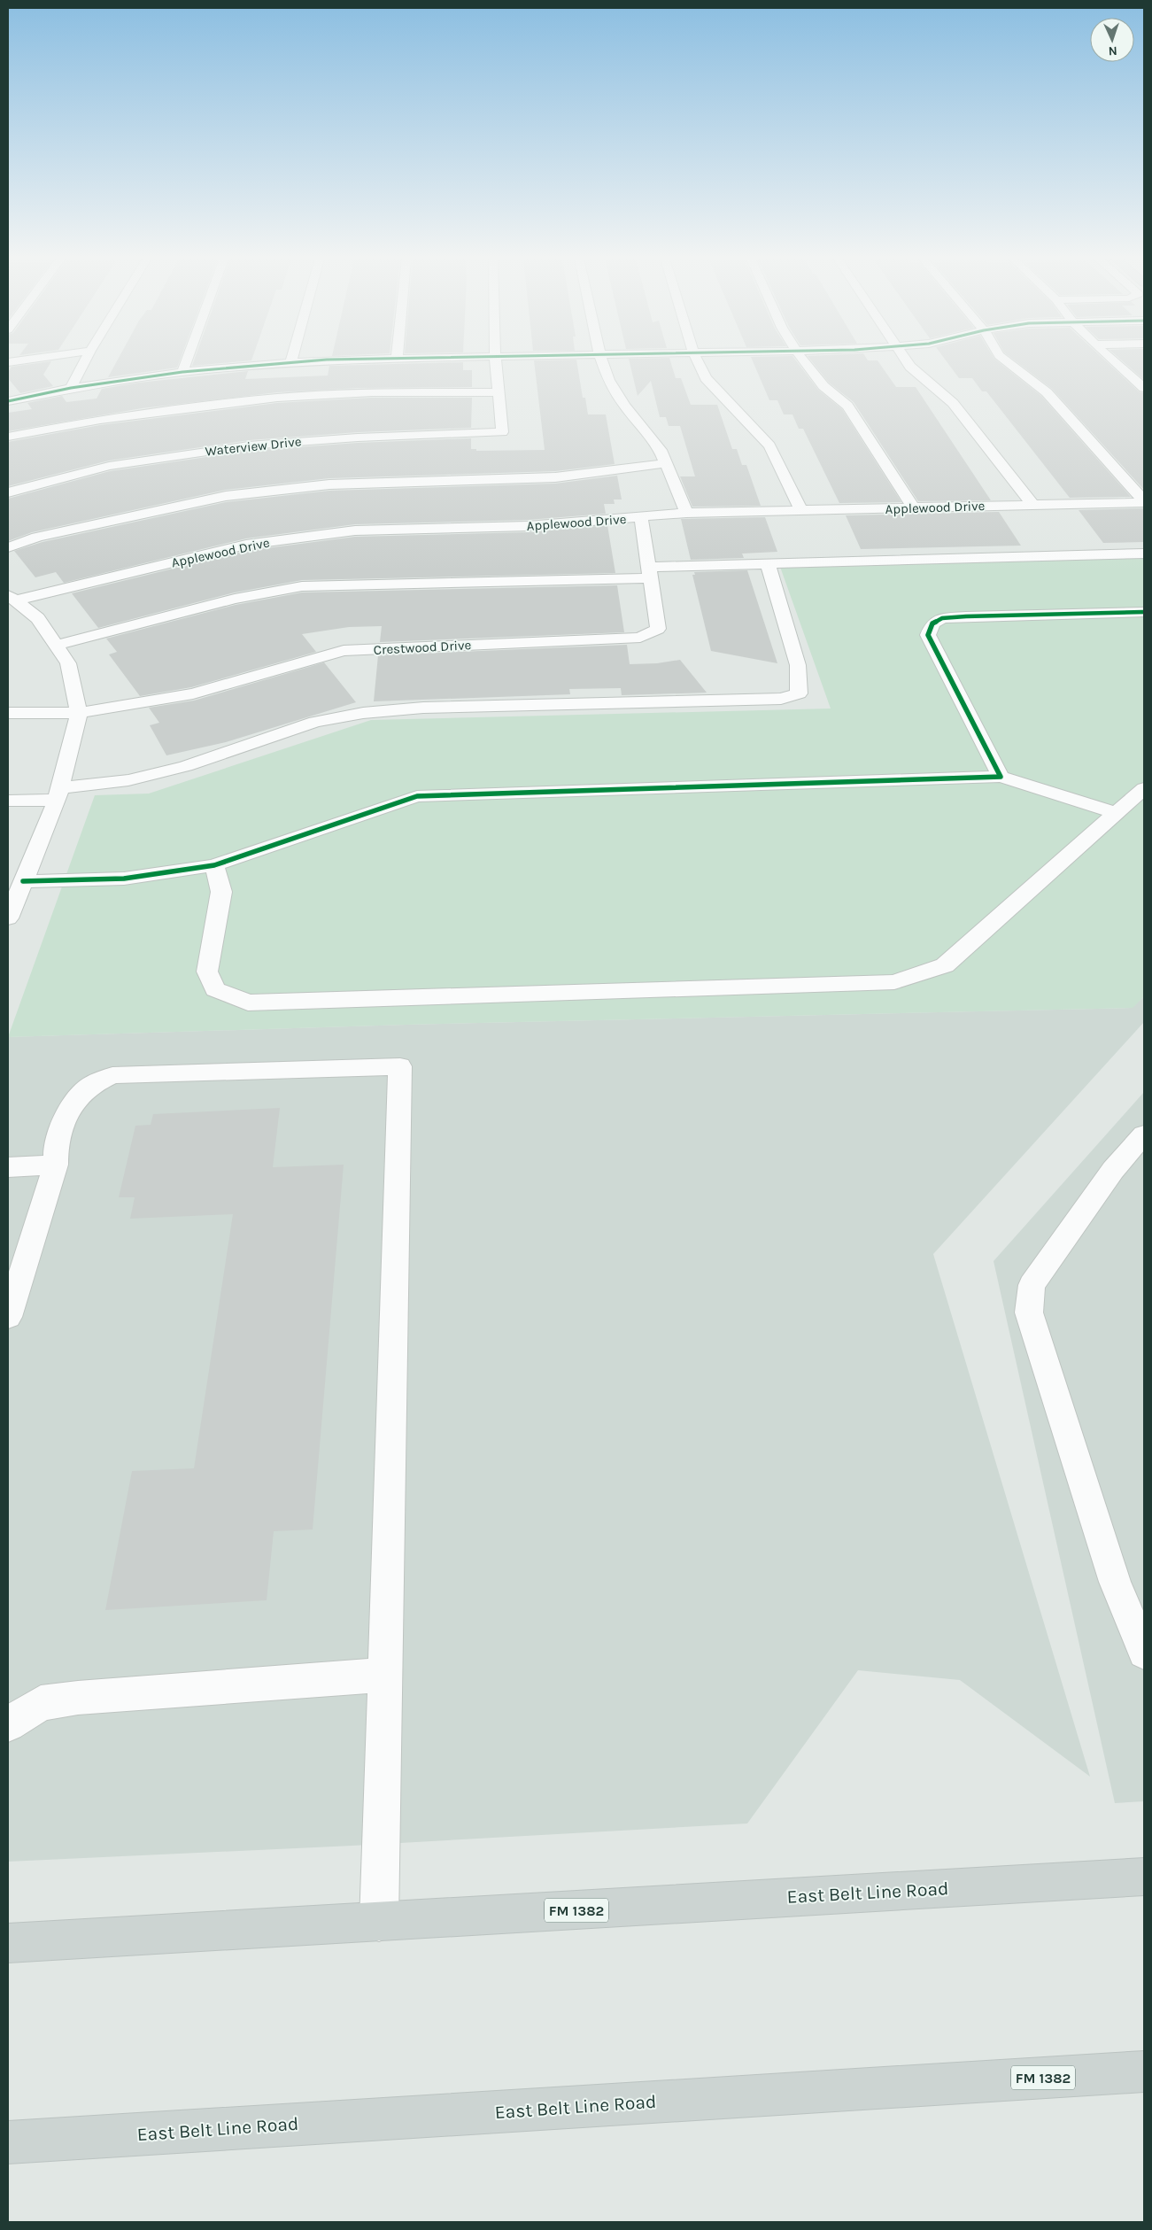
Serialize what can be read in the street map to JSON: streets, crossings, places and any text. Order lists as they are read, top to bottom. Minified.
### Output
{"streets":{"main road":["East Belt Line Road","FM 1382"],"street":["Waterview Drive","Applewood Drive","Crestwood Drive"]},"crossings":[["Applewood Drive","Crestwood Drive"]],"north":"bottom"}
